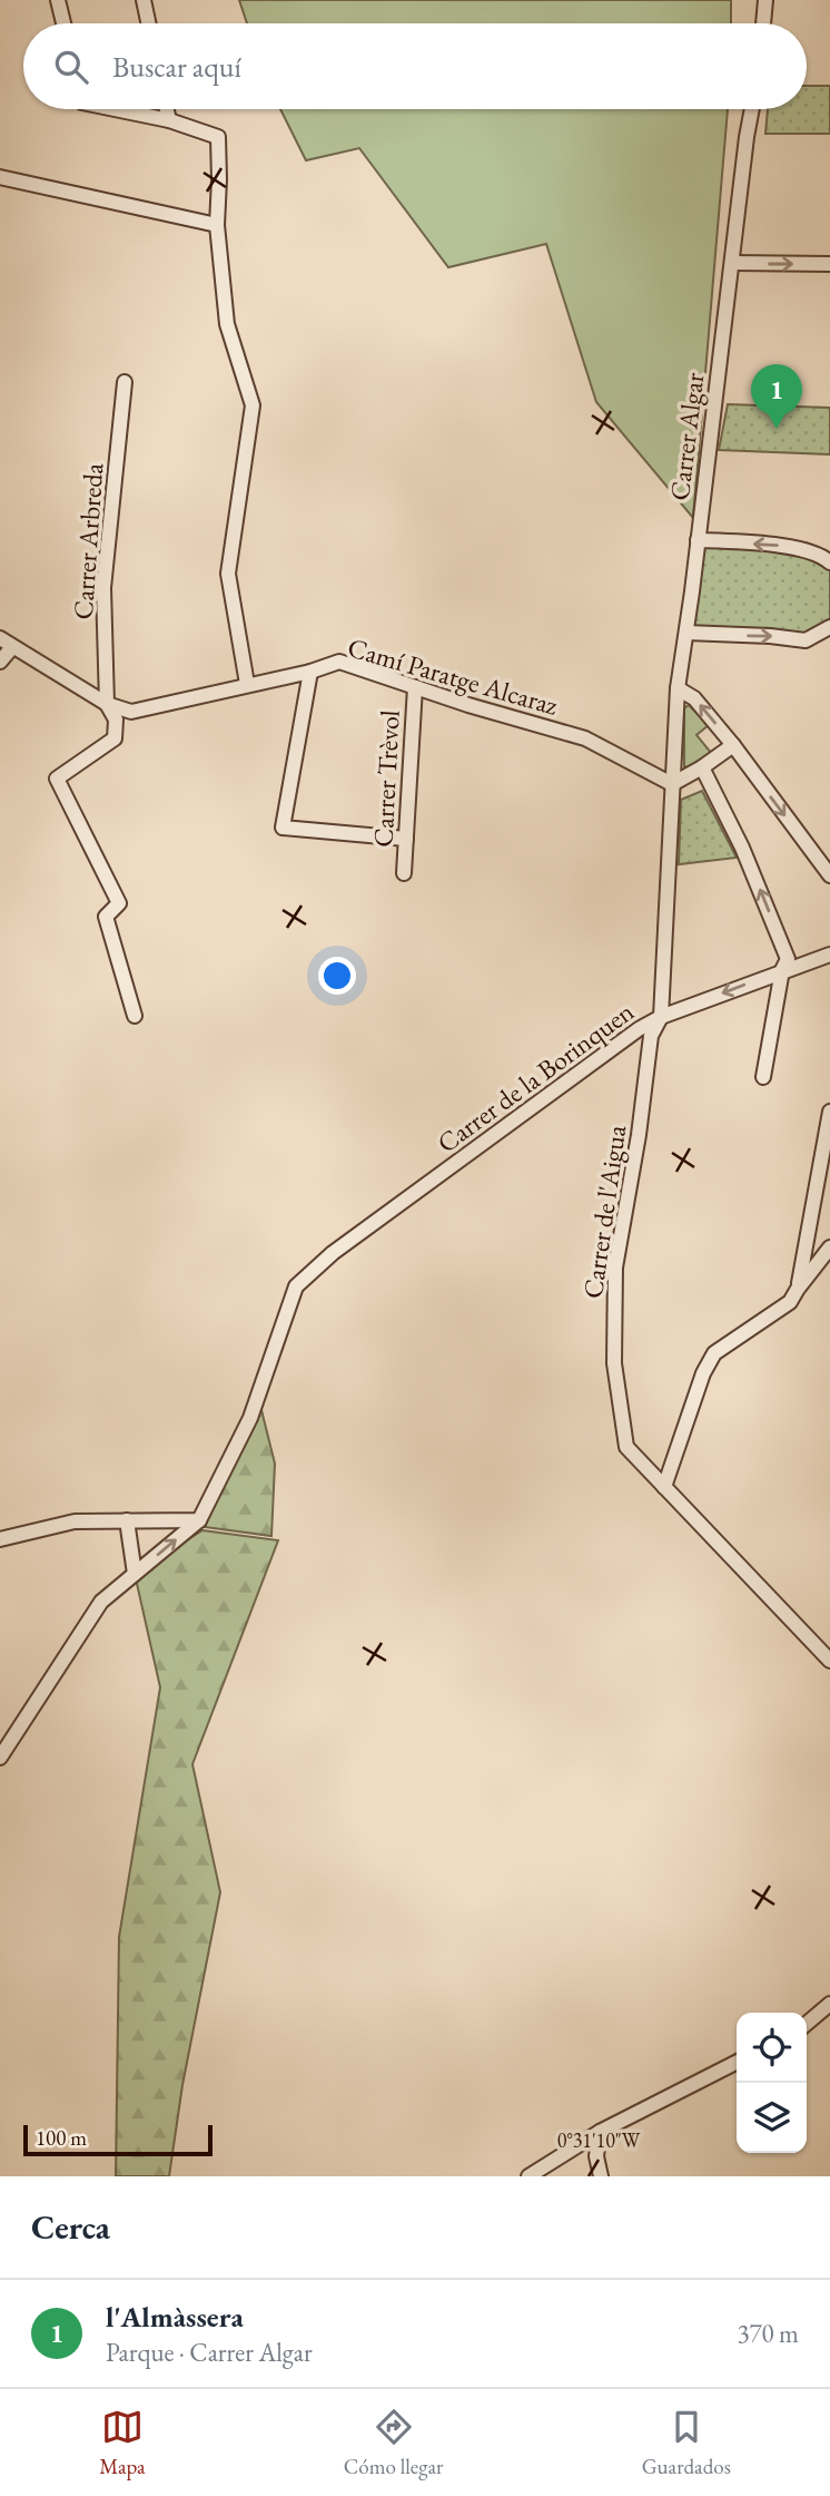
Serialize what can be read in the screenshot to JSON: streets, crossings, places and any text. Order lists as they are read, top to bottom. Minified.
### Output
{"streets":{"street":["Carrer Algar","Carrer Arbreda","Camí Paratge Alcaraz","Carrer Trèvol","Carrer de la Borinquen","Carrer de l'Aigua"]},"crossings":[["Carrer Algar","Camí Paratge Alcaraz"],["Carrer Algar","Carrer de l'Aigua"],["Carrer Arbreda","Camí Paratge Alcaraz"],["Camí Paratge Alcaraz","Carrer Trèvol"],["Camí Paratge Alcaraz","Carrer de l'Aigua"],["Carrer de la Borinquen","Carrer de l'Aigua"]],"scale_bar":"100 m","page":{"search":"Buscar aquí","pins":"1","scale":"100 m","heading":"Cerca","list":[{"mark":"1","name":"l'Almàssera","note":"Parque · Carrer Algar","value":"370 m"}],"nav":["Mapa","Cómo llegar","Guardados"]},"coordinates":["0°31'10\"W"]}
